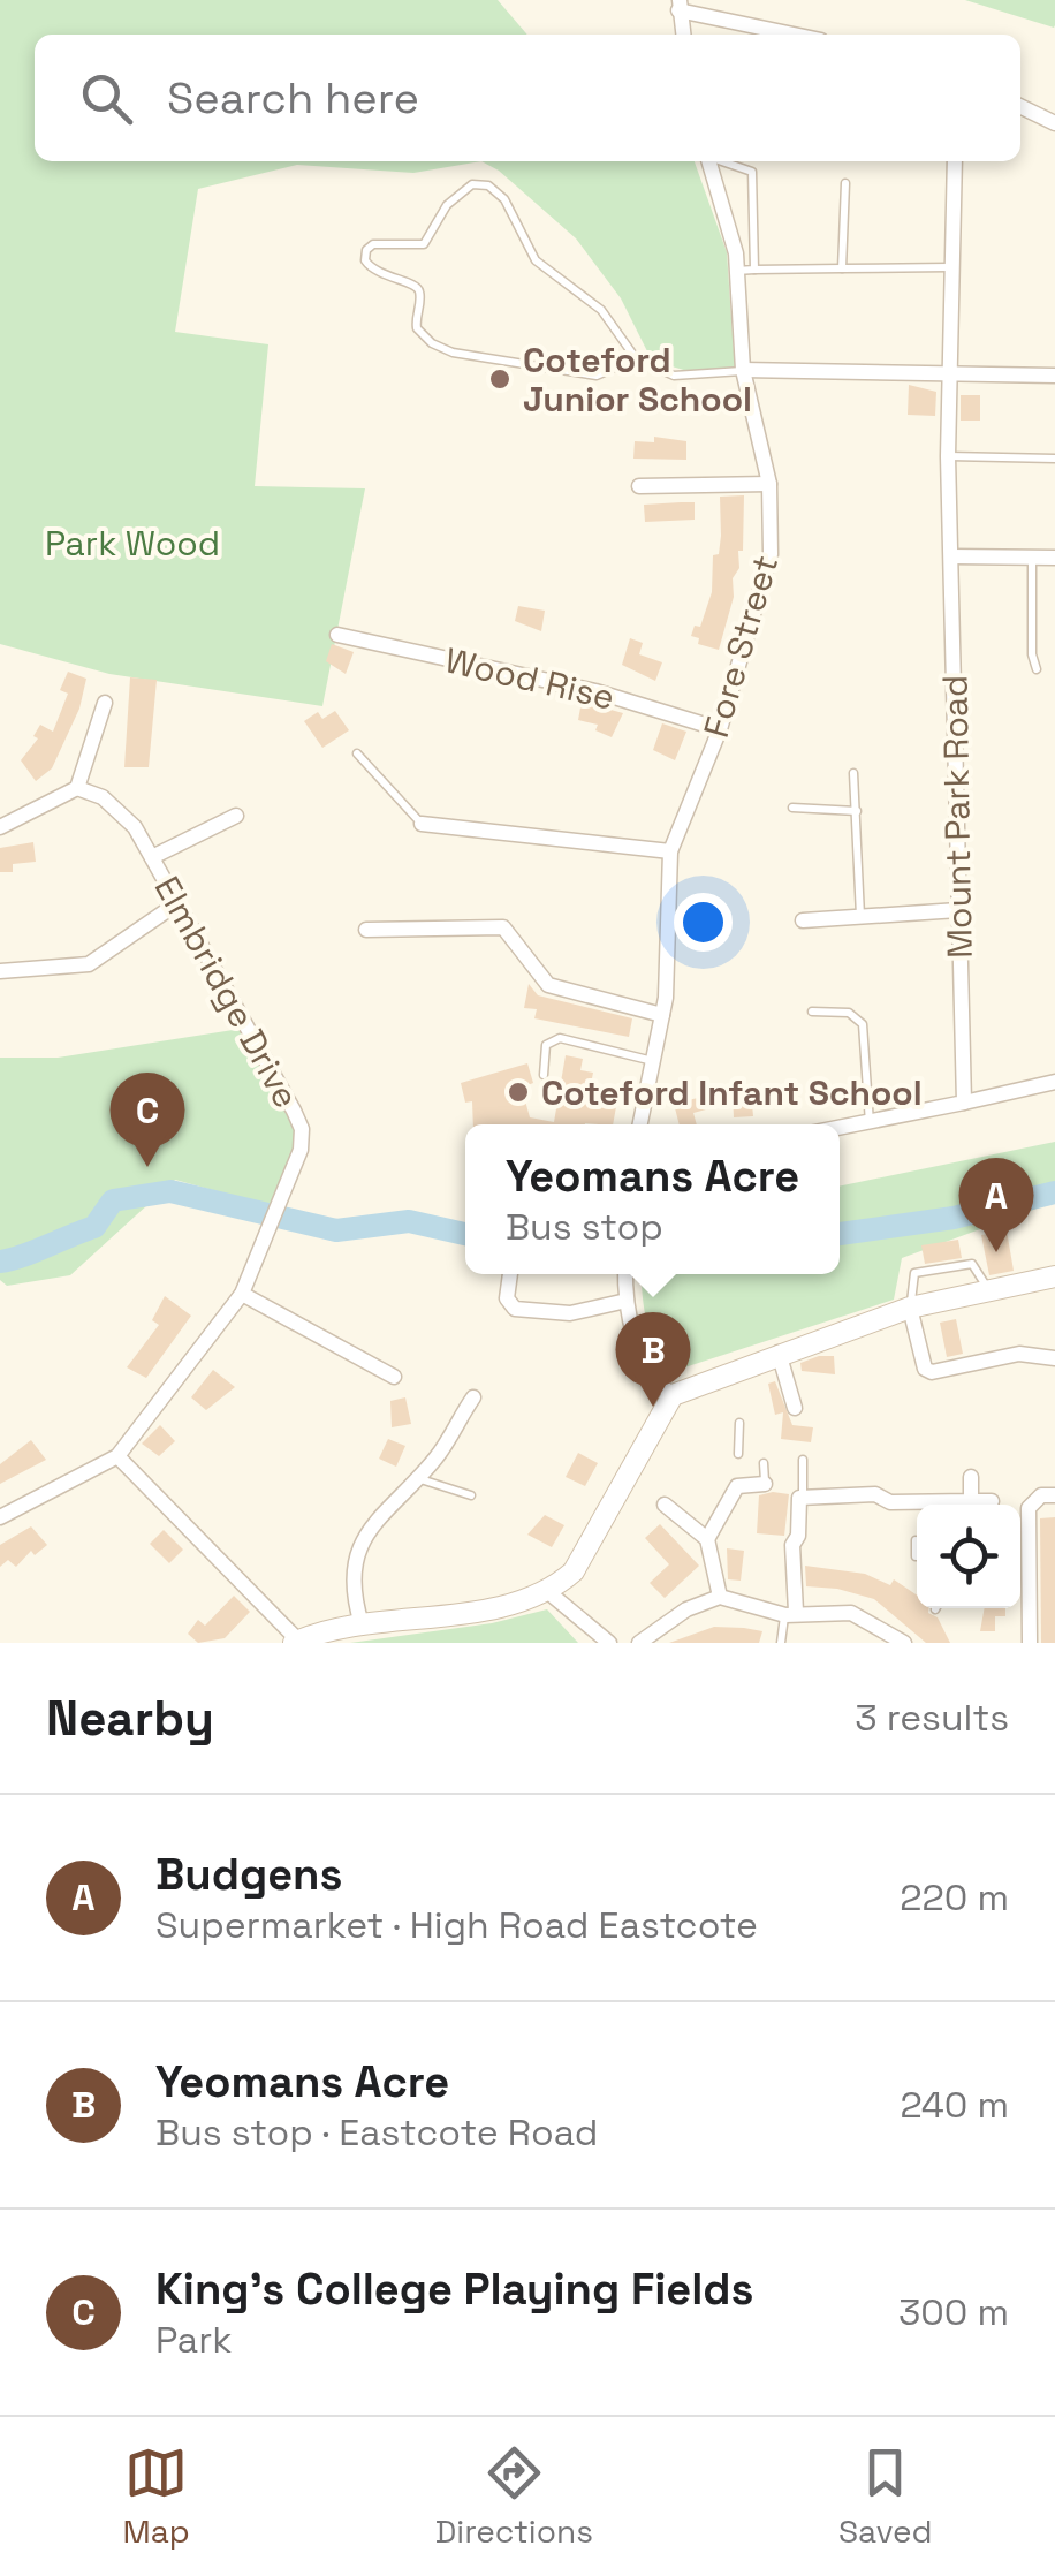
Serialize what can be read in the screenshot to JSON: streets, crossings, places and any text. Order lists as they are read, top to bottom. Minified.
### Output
{"streets":{"street":["Fore Street","Wood Rise","Mount Park Road","Elmbridge Drive"]},"crossings":[["Fore Street","Wood Rise"]],"parks":["Park Wood"],"places":["Coteford Junior School","Coteford Infant School"],"page":{"search":"Search here","pins":["C","A","B"],"popup":["Yeomans Acre","Bus stop"],"heading":["Nearby","3 results"],"list":[{"mark":"A","name":"Budgens","note":"Supermarket · High Road Eastcote","value":"220 m"},{"mark":"B","name":"Yeomans Acre","note":"Bus stop · Eastcote Road","value":"240 m"},{"mark":"C","name":"King's College Playing Fields","note":"Park","value":"300 m"}],"nav":["Map","Directions","Saved"]}}
